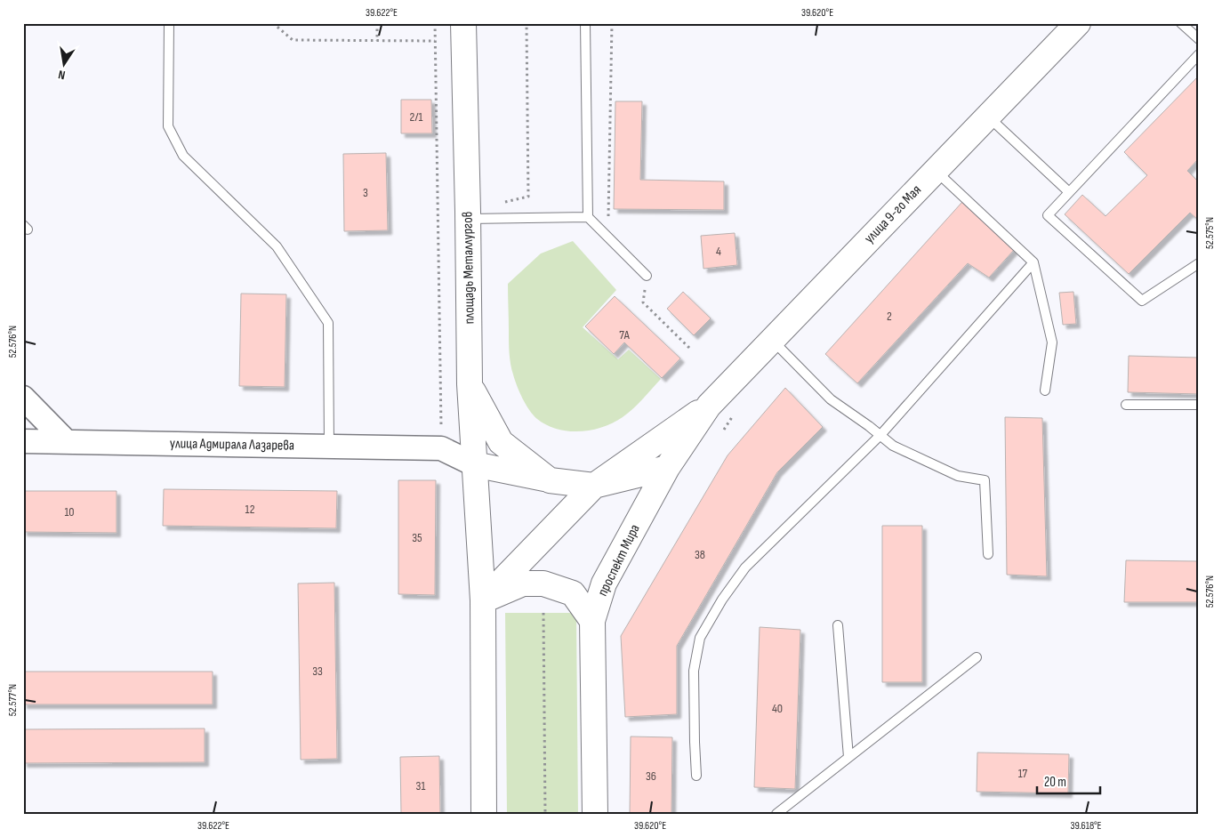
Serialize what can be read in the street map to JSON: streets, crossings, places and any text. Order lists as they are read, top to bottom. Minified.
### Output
{"streets":{"main road":["улица 9-го Мая","площадь Металлургов","проспект Мира"],"street":["улица Адмирала Лазарева"]},"crossings":[["улица 9-го Мая","проспект Мира"]],"house_numbers":["2/1","3","4","2","7А","12","10","35","38","33","40","17","36","31"],"scale_bar":"20 m","north":"bottom","coordinates":["39.622°E","39.620°E","52.575°N","52.576°N","52.577°N","39.618°E"]}
